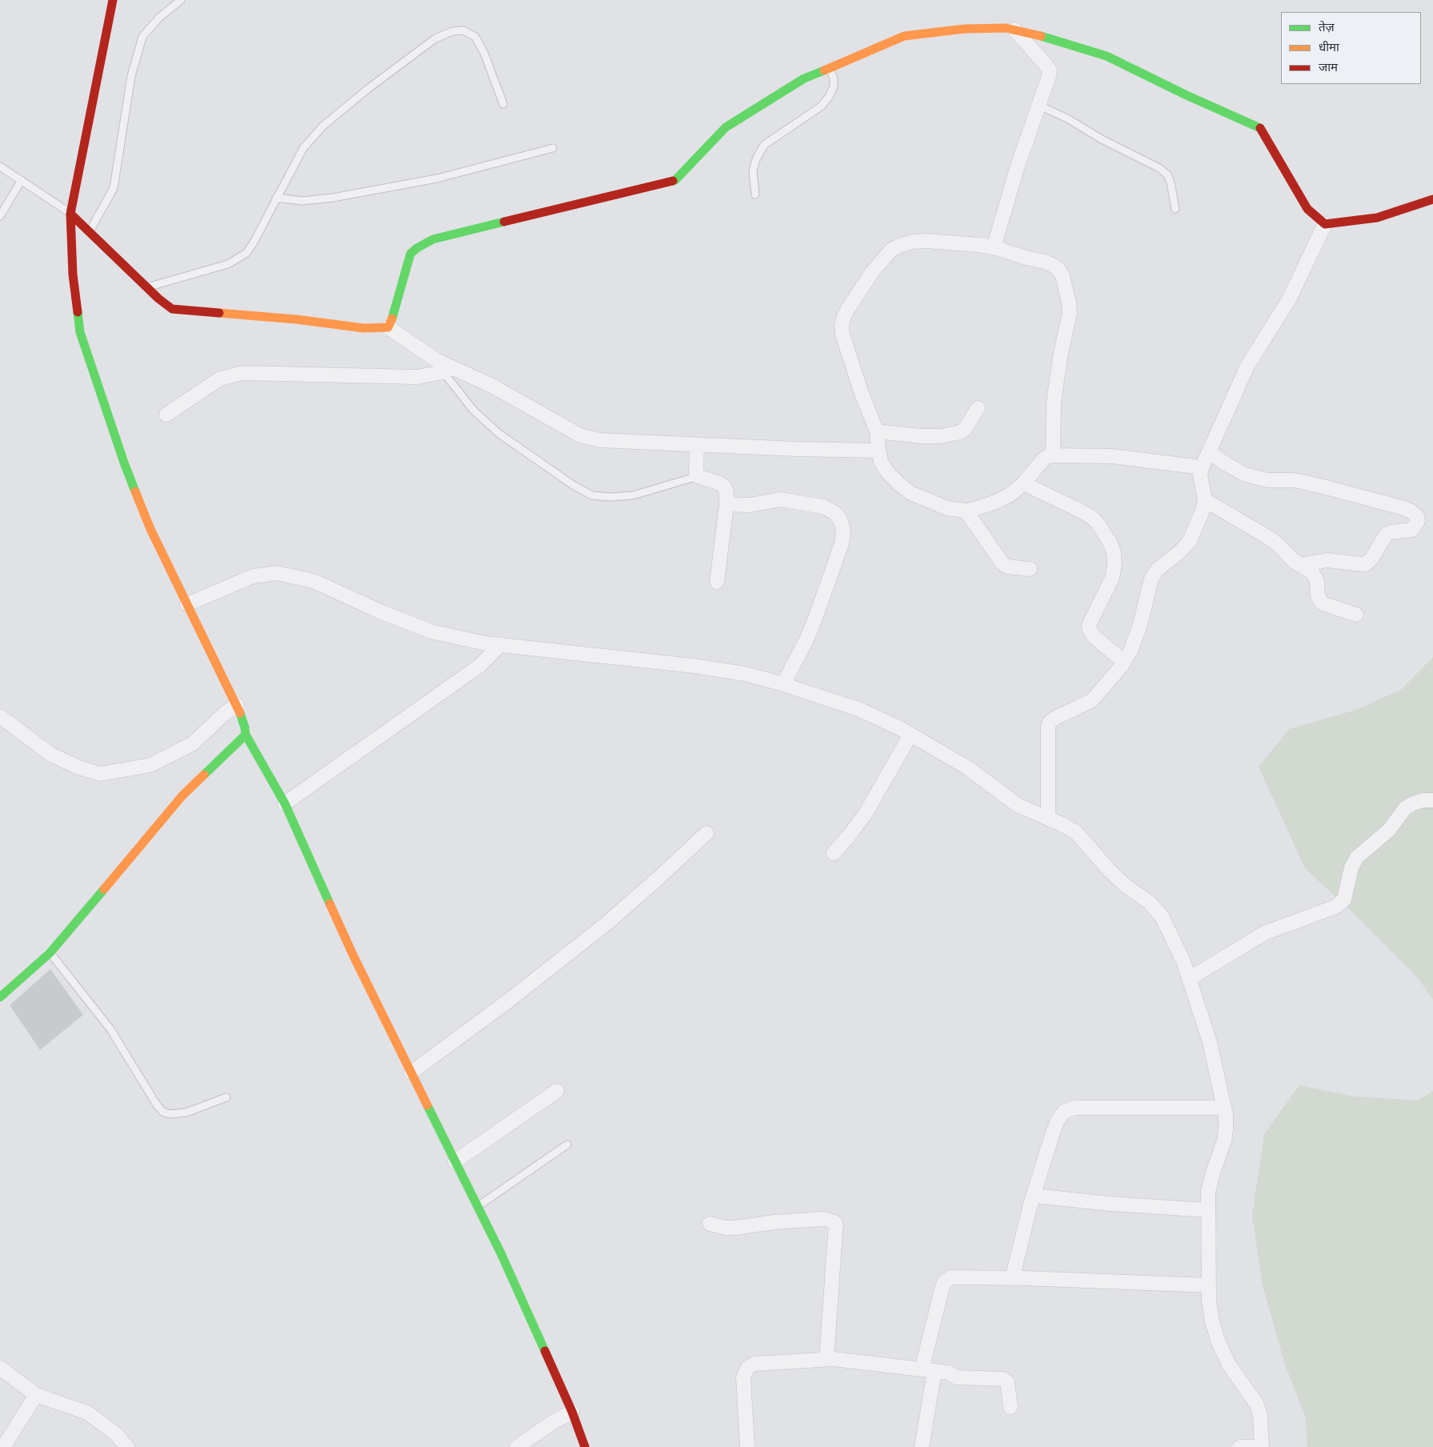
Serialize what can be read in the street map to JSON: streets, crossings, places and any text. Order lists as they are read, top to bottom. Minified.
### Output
{"legend":["तेज़","धीमा","जाम"]}
